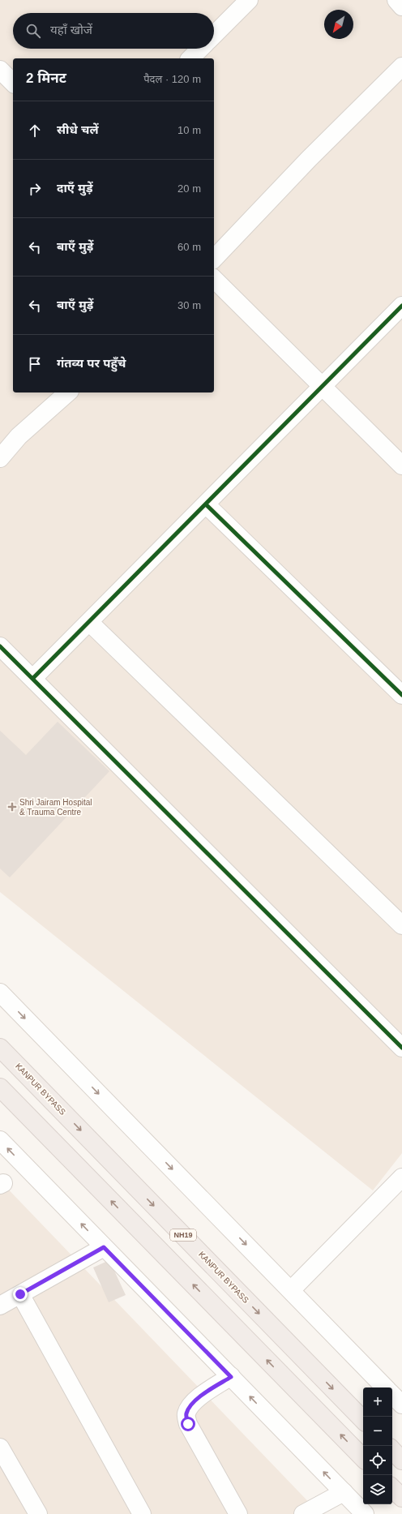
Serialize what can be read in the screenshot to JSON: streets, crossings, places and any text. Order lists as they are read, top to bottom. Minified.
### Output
{"streets":{"highway":["KANPUR BYPASS","NH19"]},"places":{"health":["Shri Jairam Hospital & Trauma Centre"]},"north":"bottom left","page":{"search":"यहाँ खोजें","heading":["2 मिनट","पैदल · 120 m"],"list":[["सीधे चलें","10 m"],["दाएँ मुड़ें","20 m"],["बाएँ मुड़ें","60 m"],["बाएँ मुड़ें","30 m"],"गंतव्य पर पहुँचे"],"map_buttons":["+","−"]}}
